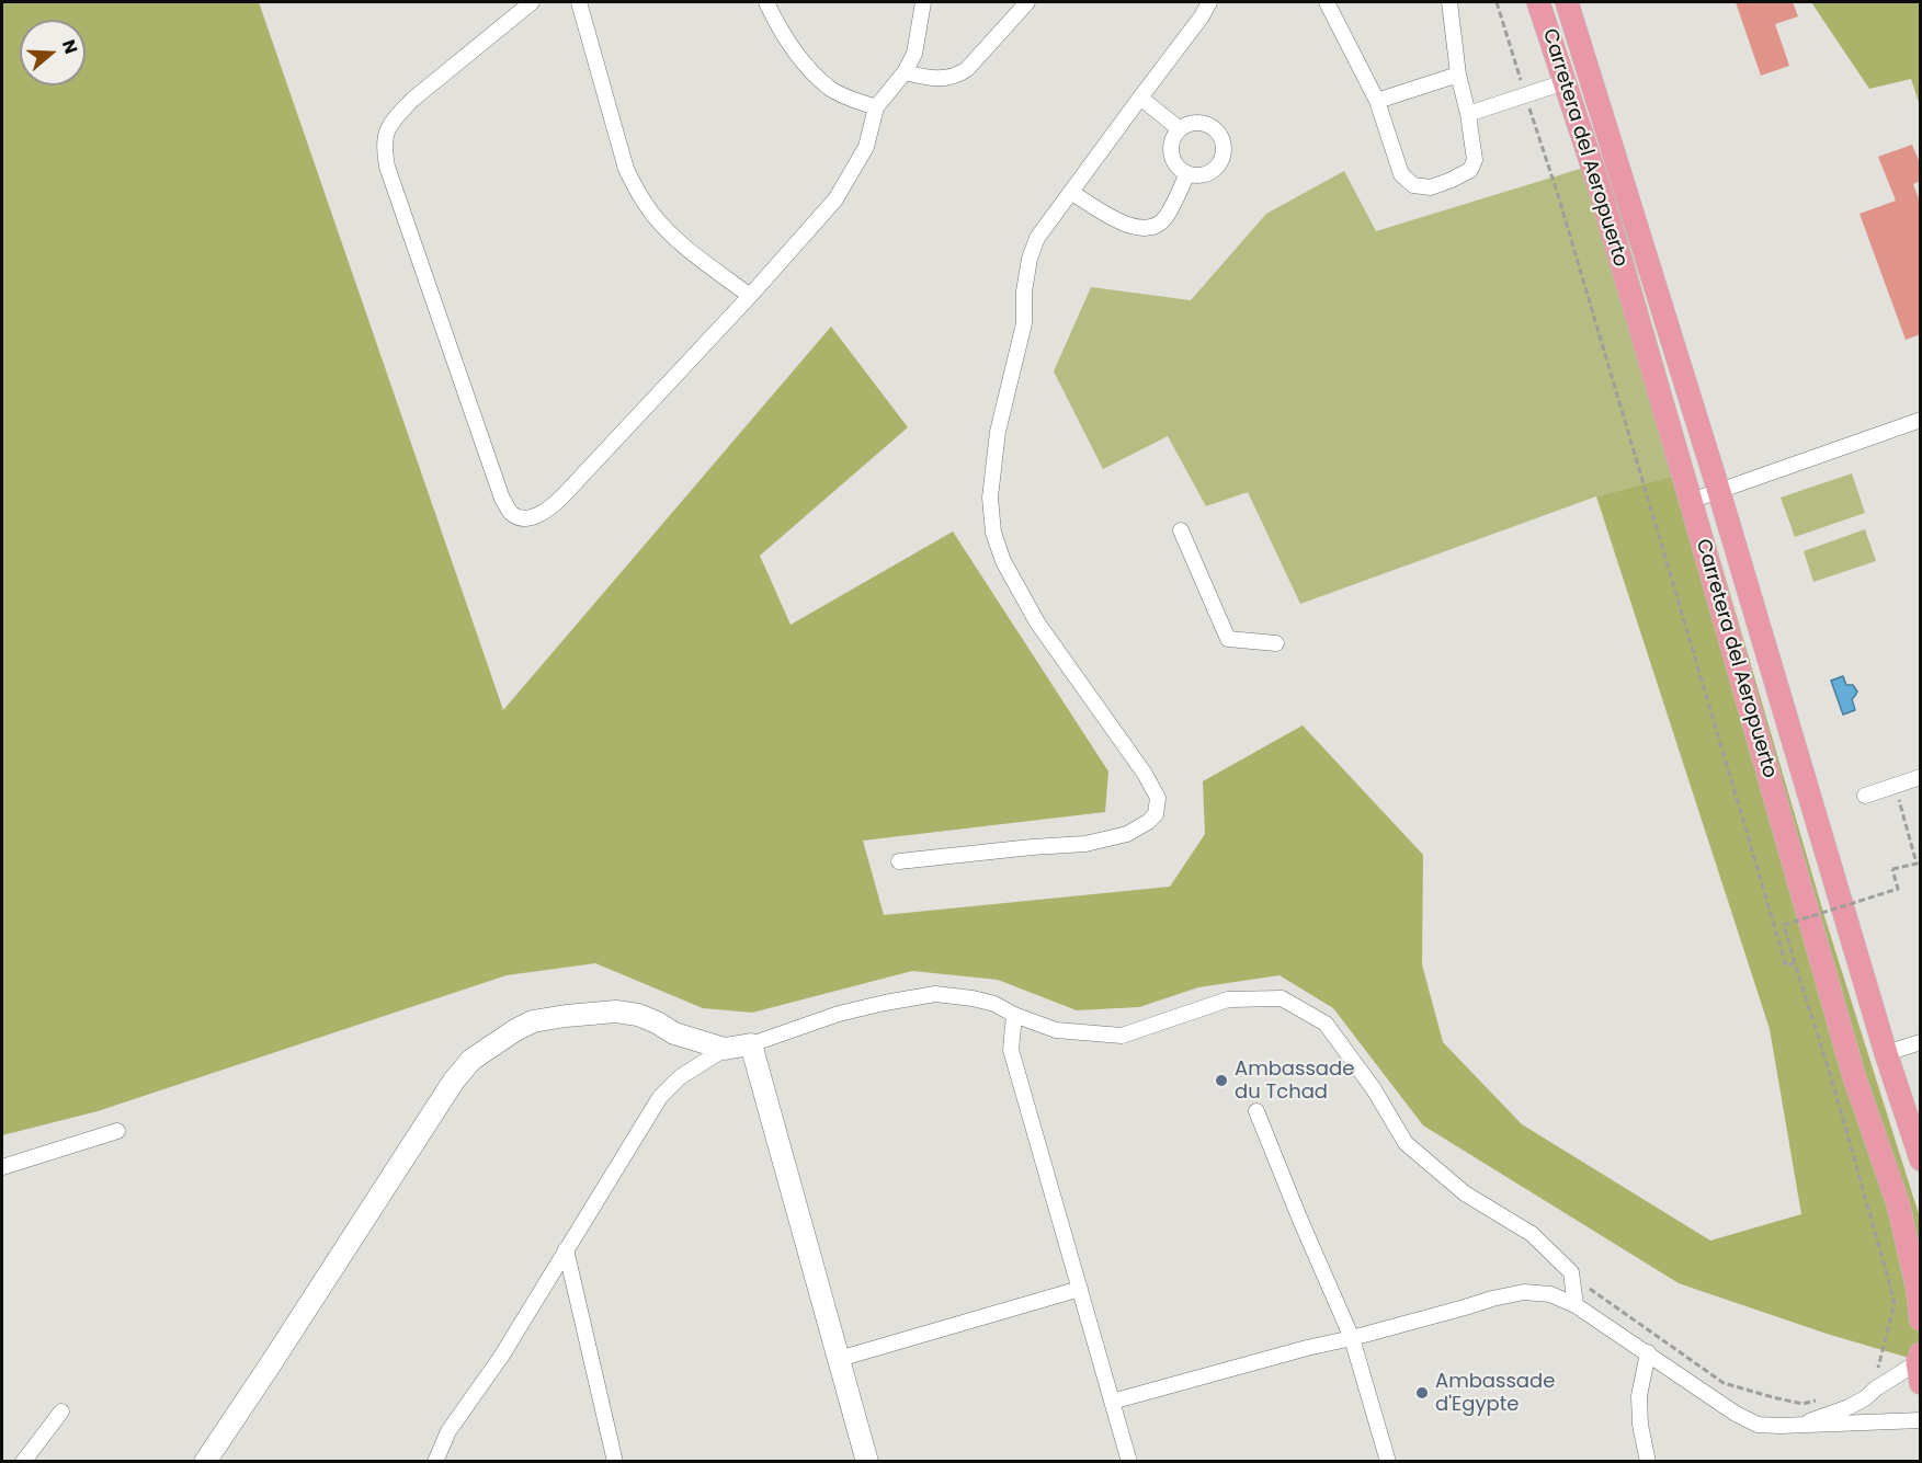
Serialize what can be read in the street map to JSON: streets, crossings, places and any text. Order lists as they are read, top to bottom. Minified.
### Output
{"streets":{"main road":["Carretera del Aeropuerto"]},"places":["Ambassade du Tchad","Ambassade d'Egypte"],"north":"right"}
